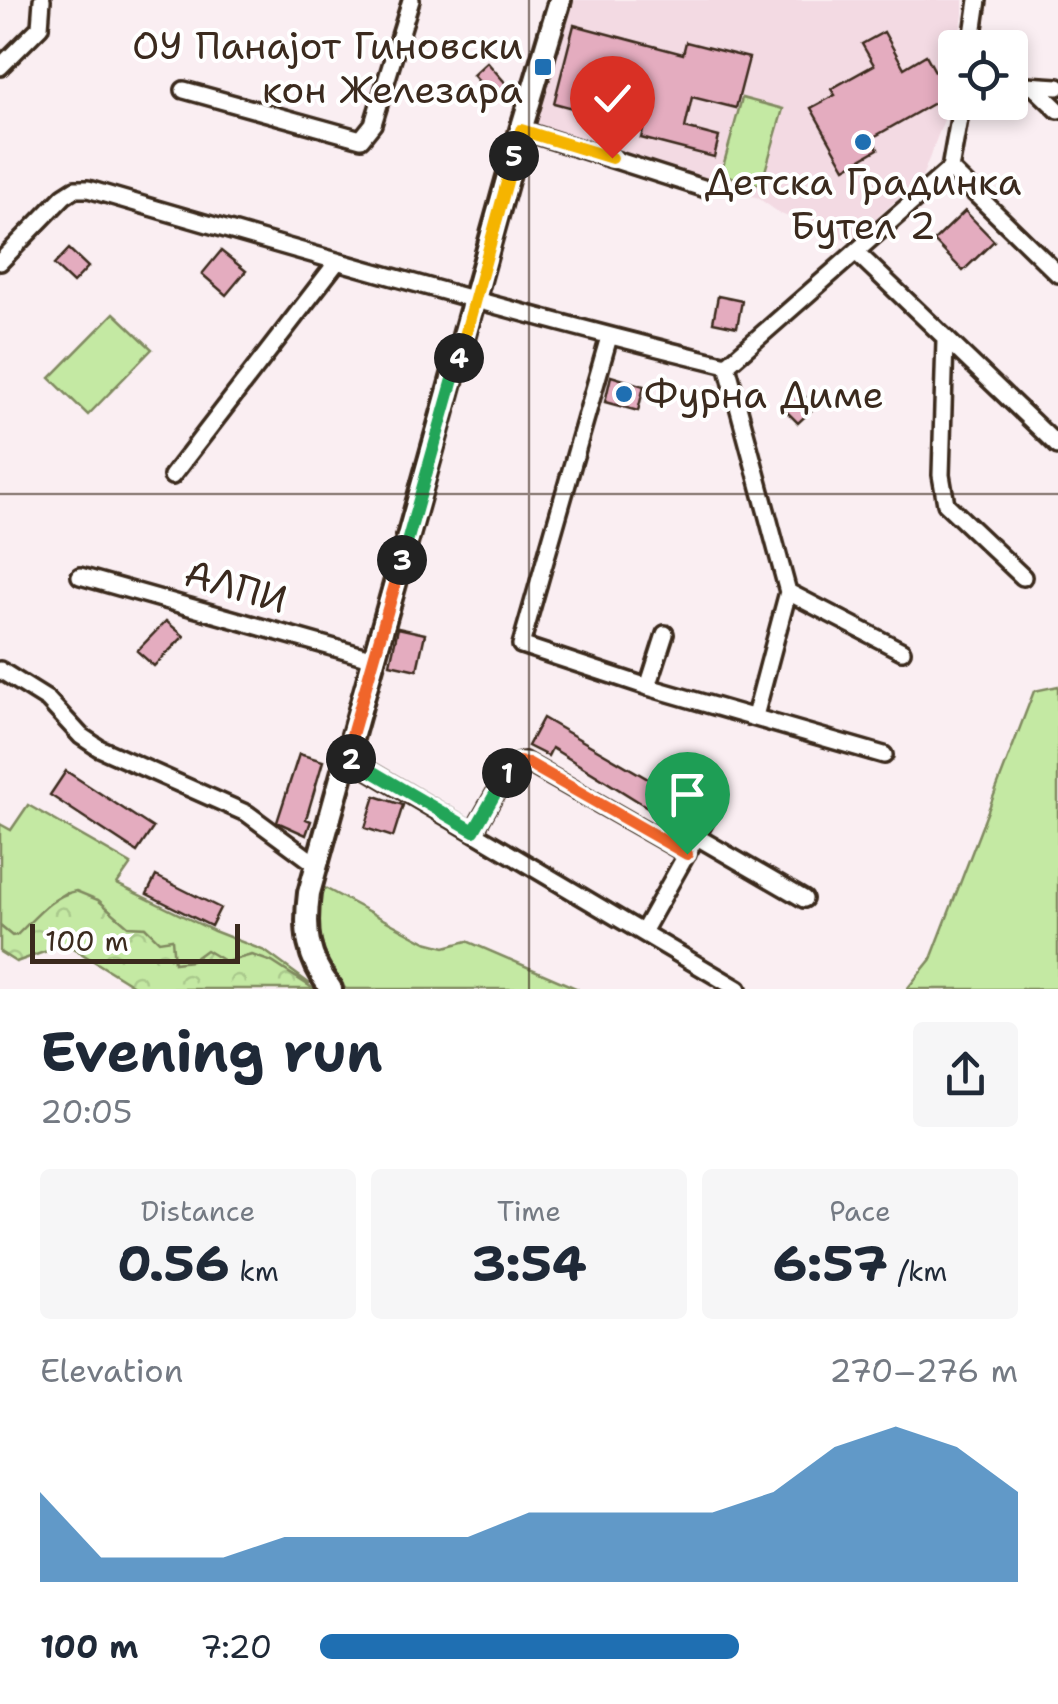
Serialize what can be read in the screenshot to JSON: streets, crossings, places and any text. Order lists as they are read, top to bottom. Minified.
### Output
{"streets":{"street":["АЛПИ"]},"places":{"transit":["ОУ Панајот Гиновски кон Железара"],"other":["Детска Градинка Бутел 2","Фурна Диме"]},"scale_bar":"100 m","page":{"pins":["5","4","3","2","1"],"scale":"100 m","heading":["Evening run","20:05"],"stats":[["Distance","0.56 km"],["Time","3:54"],["Pace","6:57 /km"]],"chart":["Elevation","270–276 m"],"list":[{"name":"100 m","note":"7:20"}]}}
